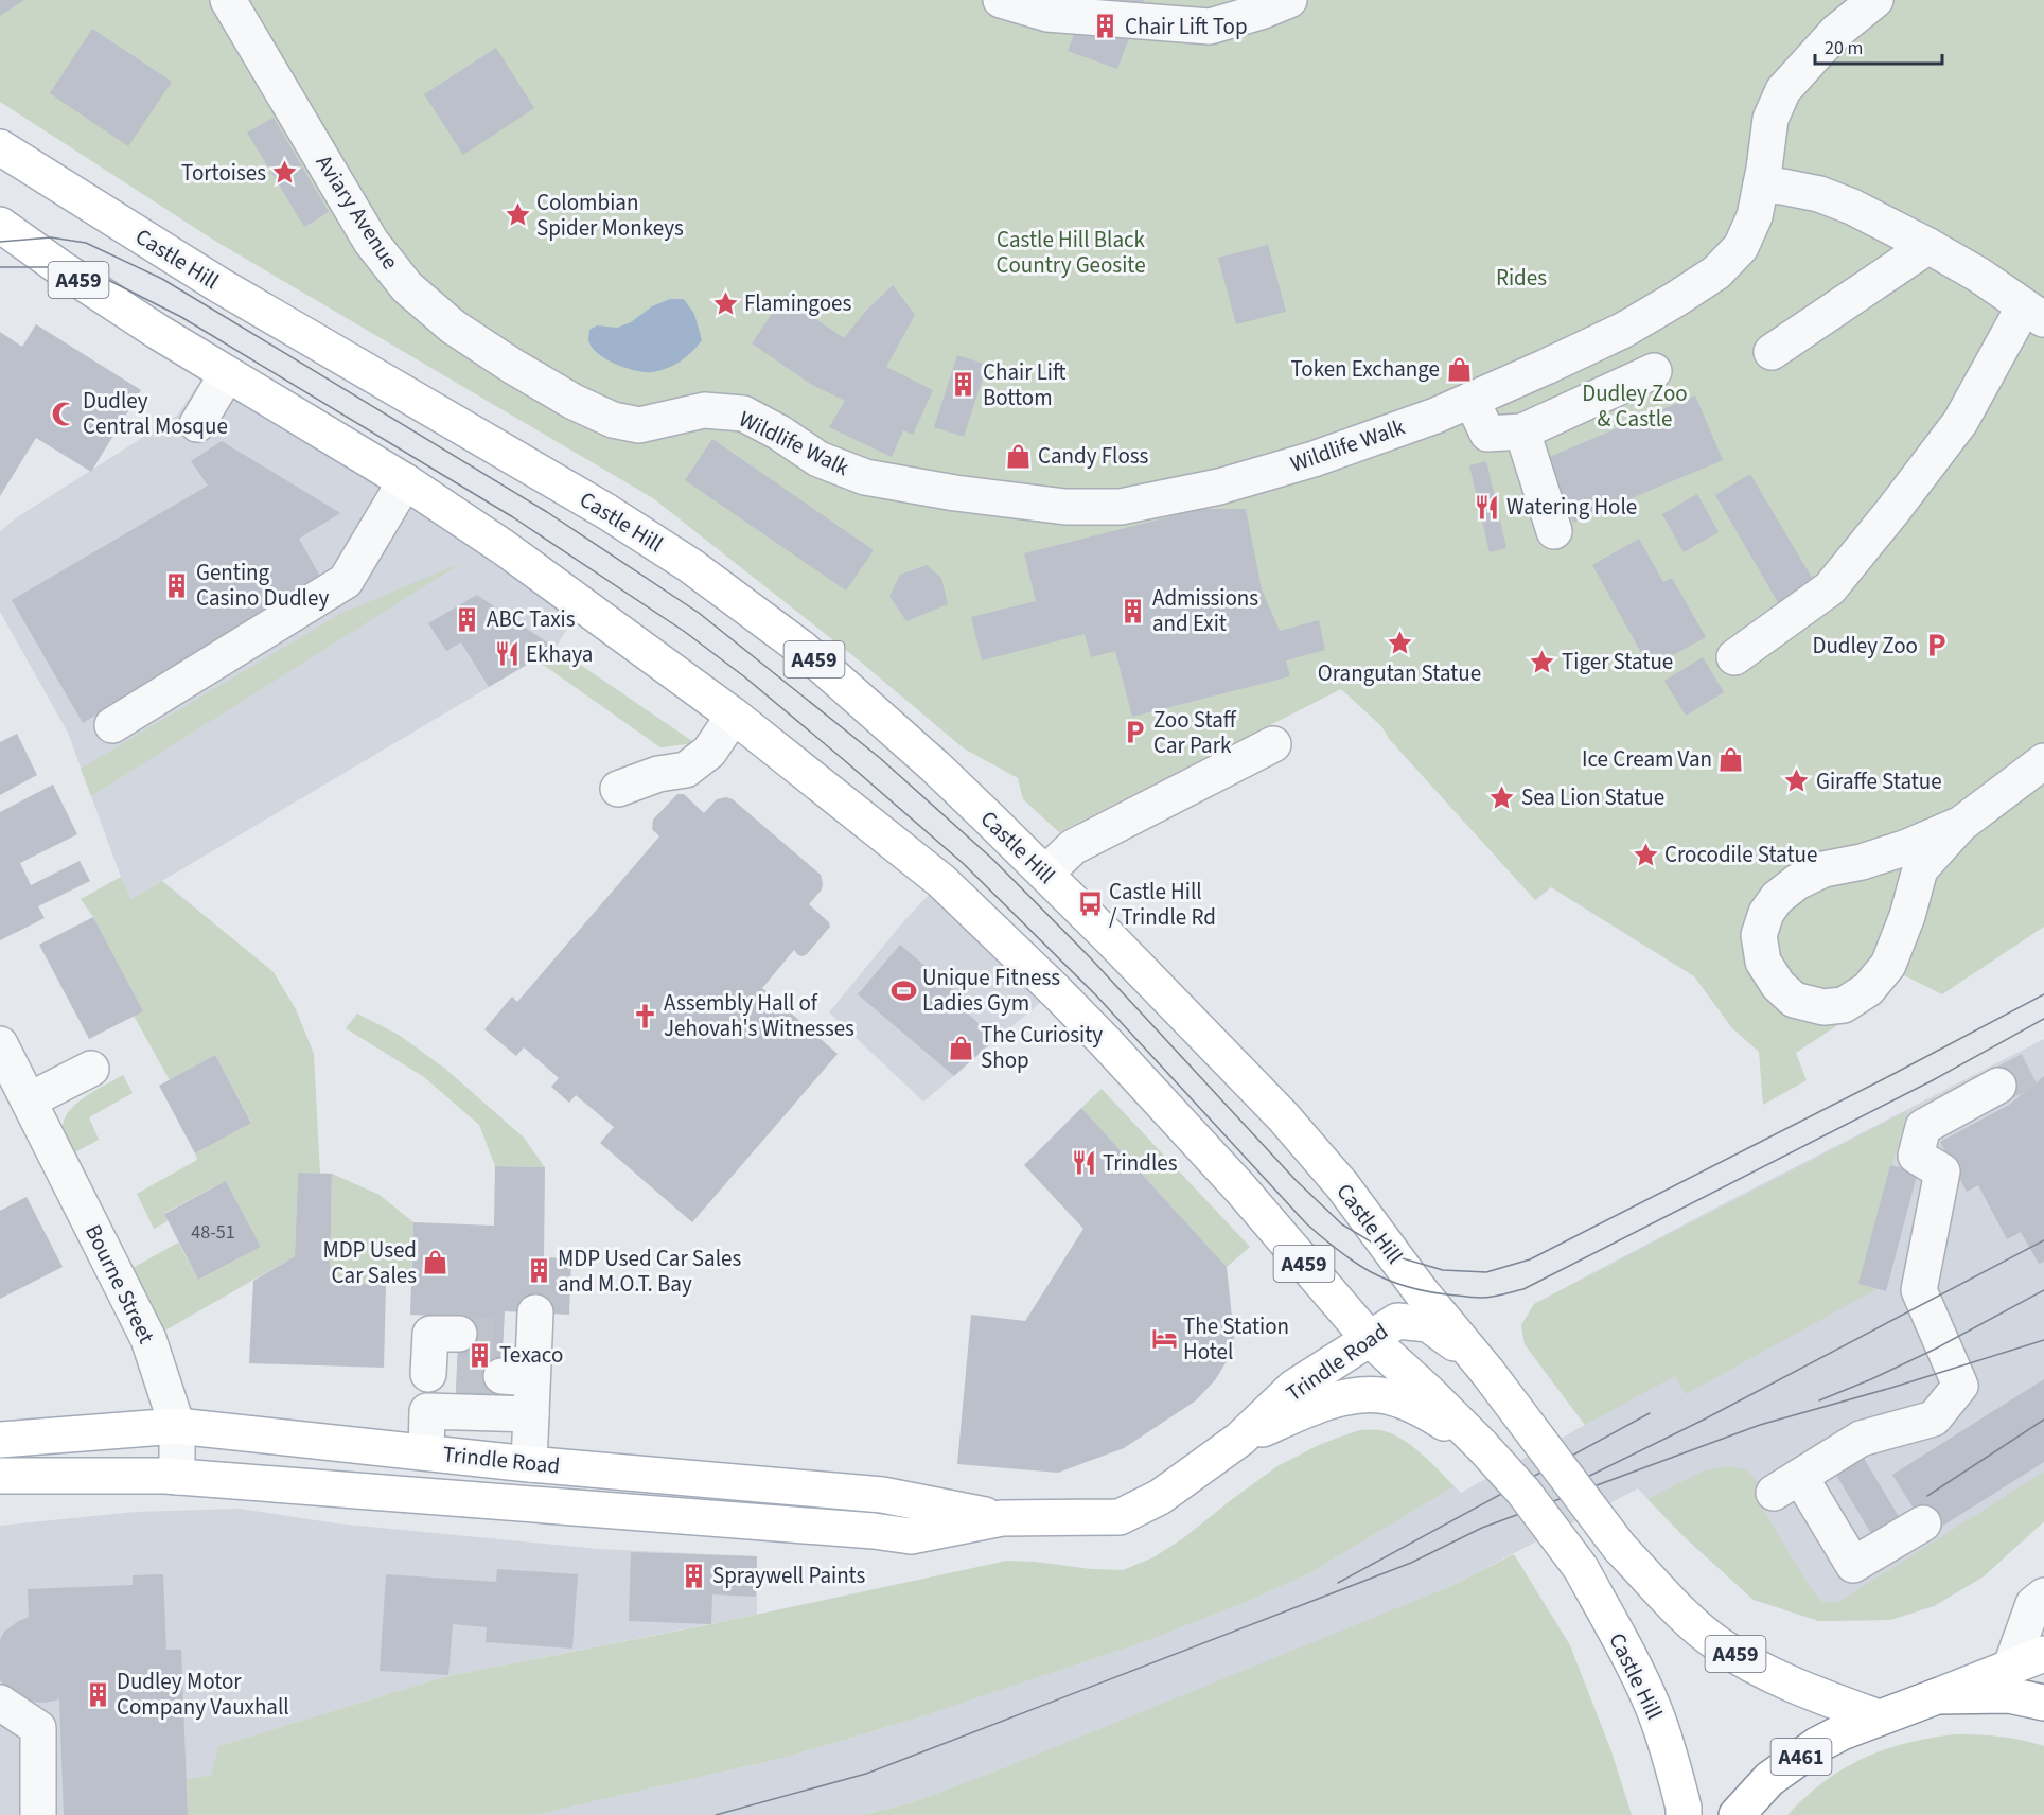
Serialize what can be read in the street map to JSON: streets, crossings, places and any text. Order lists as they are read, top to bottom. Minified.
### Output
{"streets":{"main road":["Castle Hill","A459","Trindle Road","A461"],"street":["Aviary Avenue","Wildlife Walk","Bourne Street"]},"crossings":[["Aviary Avenue","Wildlife Walk"],["Castle Hill","Trindle Road"],["Castle Hill","A461"],["A459","Trindle Road"],["Bourne Street","Trindle Road"]],"parks":["Castle Hill Black Country Geosite","Rides","Dudley Zoo & Castle"],"places":{"building":["Chair Lift Top","Chair Lift Bottom","Genting Casino Dudley","Admissions and Exit","ABC Taxis","MDP Used Car Sales and M.O.T. Bay","Texaco","Spraywell Paints","Dudley Motor Company Vauxhall"],"place":["Tortoises","Colombian Spider Monkeys","Flamingoes","Orangutan Statue","Tiger Statue","Giraffe Statue","Sea Lion Statue","Crocodile Statue"],"shop":["Token Exchange","Candy Floss","Ice Cream Van","The Curiosity Shop","MDP Used Car Sales"],"mosque":["Dudley Central Mosque"],"restaurant":["Watering Hole","Ekhaya","Trindles"],"parking":["Dudley Zoo","Zoo Staff Car Park"],"bus stop":["Castle Hill / Trindle Rd"],"sports":["Unique Fitness Ladies Gym"],"church":["Assembly Hall of Jehovah's Witnesses"],"hotel":["The Station Hotel"]},"house_numbers":["48-51"],"scale_bar":"20 m"}
